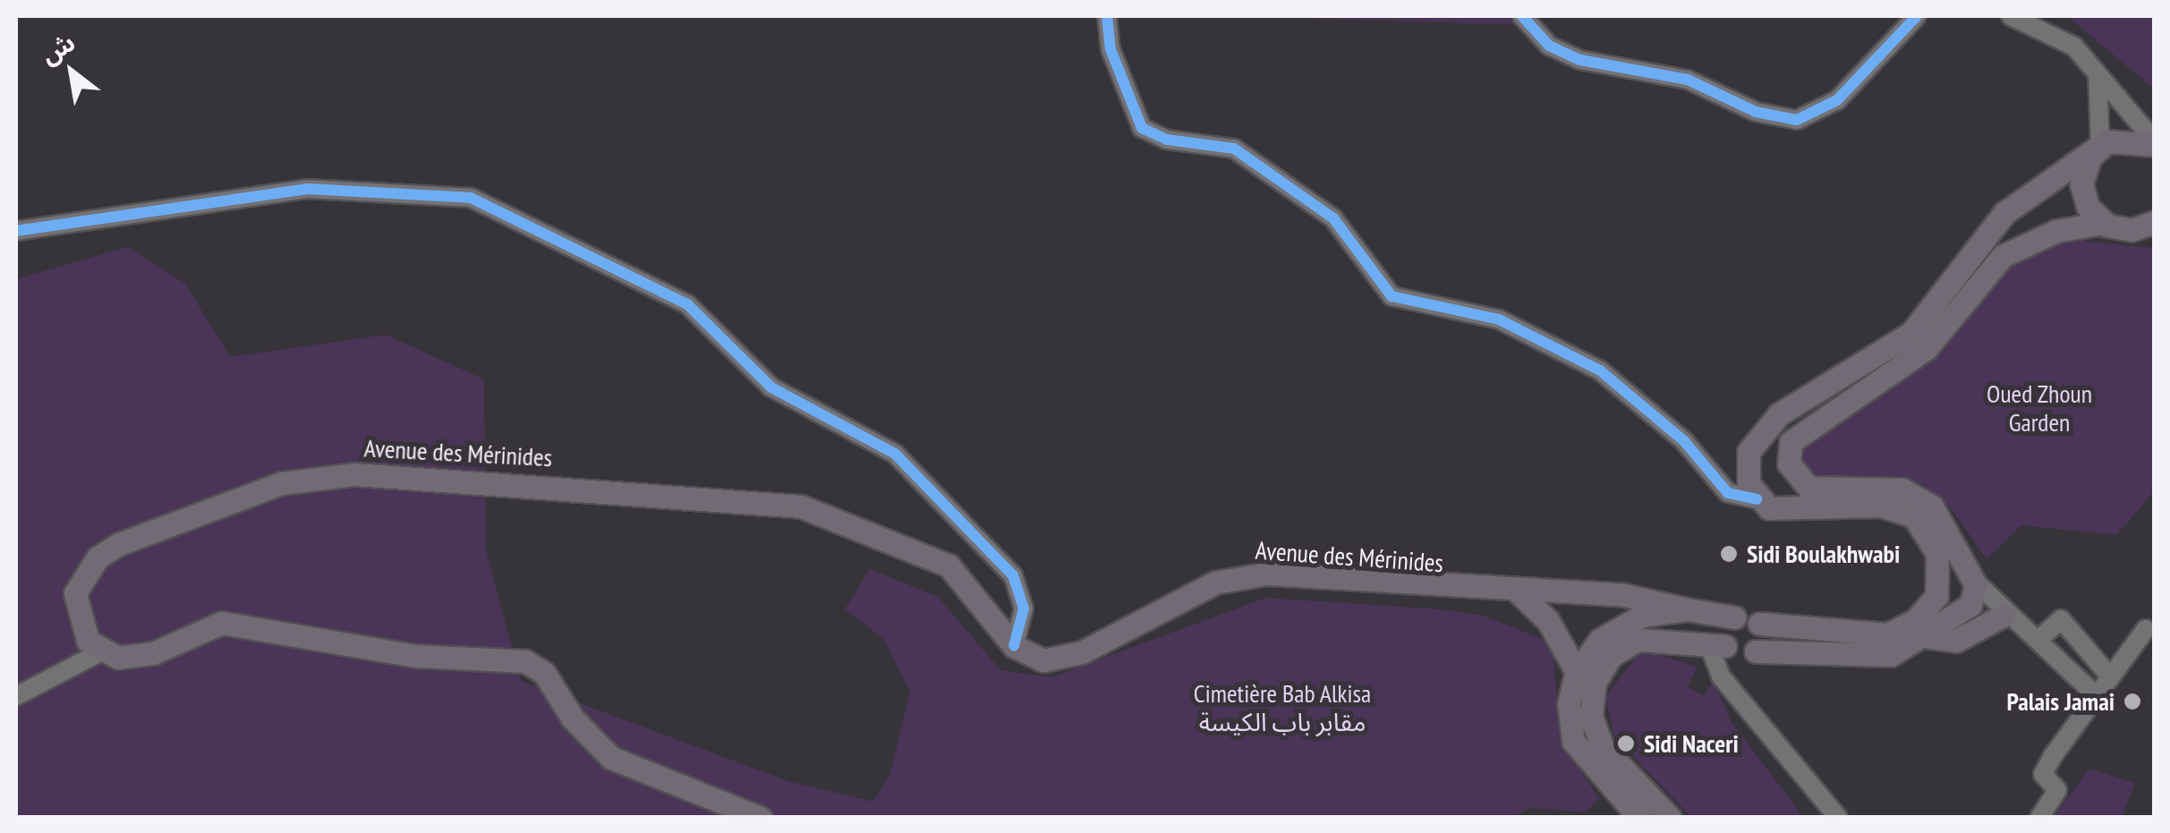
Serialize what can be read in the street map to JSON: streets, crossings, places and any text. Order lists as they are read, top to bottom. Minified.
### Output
{"streets":{"main road":["Avenue des Mérinides"]},"parks":["Oued Zhoun Garden","Cimetière Bab Alkisa مقابر باب الكيسة"],"places":["Sidi Boulakhwabi","Palais Jamai","Sidi Naceri"],"north":"top left"}
